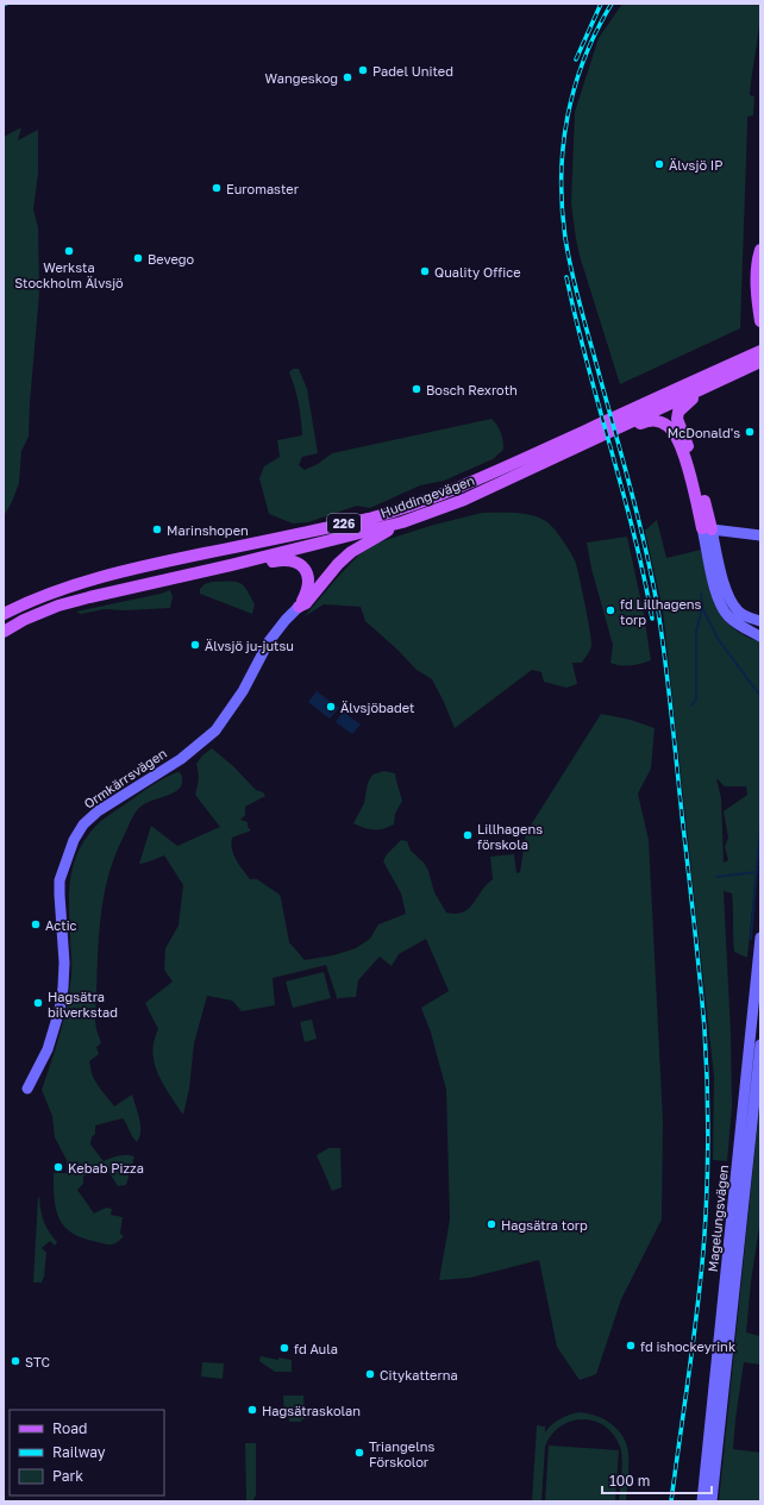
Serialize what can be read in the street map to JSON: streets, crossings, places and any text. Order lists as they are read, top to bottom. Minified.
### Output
{"streets":{"main road":["Huddingevägen","226","Ormkärrsvägen","Magelungsvägen"]},"places":["Padel United","Wangeskog","Älvsjö IP","Euromaster","Werksta Stockholm Älvsjö","Bevego","Quality Office","Bosch Rexroth","McDonald's","Marinshopen","fd Lillhagens torp","Älvsjö ju-jutsu","Älvsjöbadet","Lillhagens förskola","Actic","Hagsätra bilverkstad","Kebab Pizza","Hagsätra torp","fd ishockeyrink","fd Aula","STC","Citykatterna","Hagsätraskolan","Triangelns Förskolor"],"legend":["Road","Railway","Park"],"scale_bar":"100 m"}
